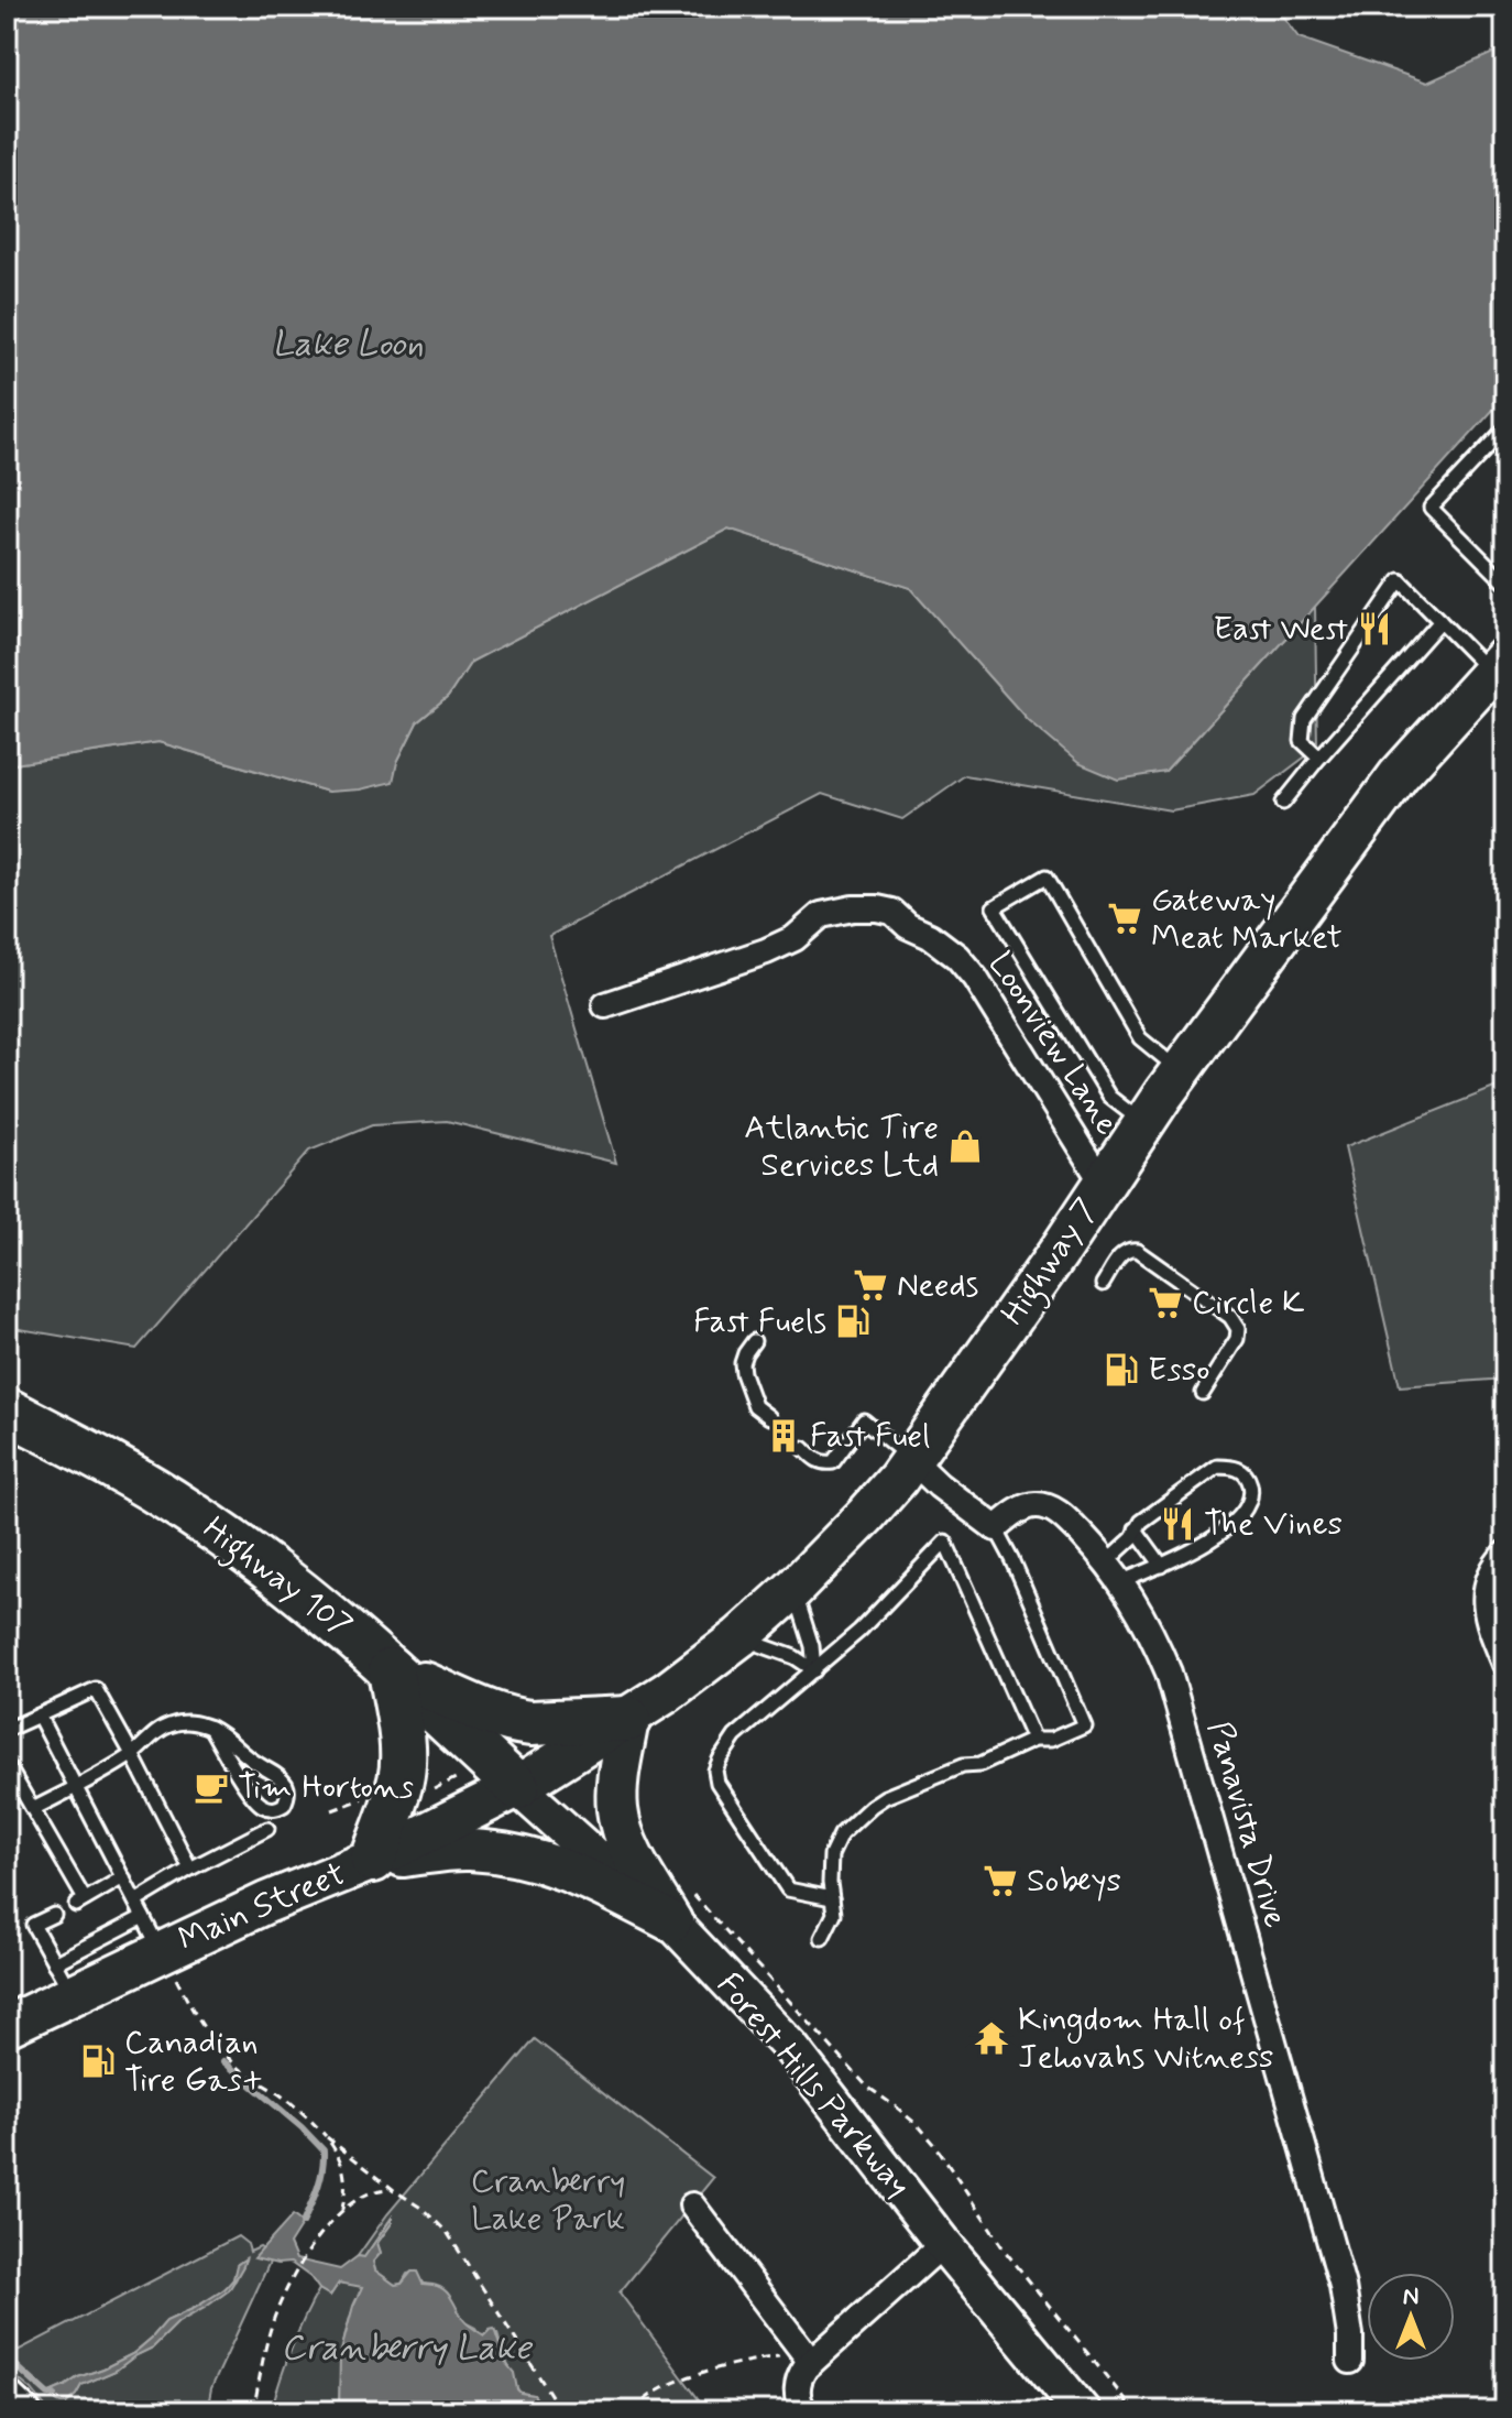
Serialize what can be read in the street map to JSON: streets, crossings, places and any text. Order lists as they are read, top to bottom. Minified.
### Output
{"streets":{"highway":["Highway 107"],"main road":["Highway 7","Main Street","Forest Hills Parkway"],"street":["Loonview Lane","Panavista Drive"]},"crossings":[["Loonview Lane","Highway 7"],["Highway 7","Highway 107"],["Highway 7","Main Street"],["Highway 7","Forest Hills Parkway"],["Highway 107","Main Street"],["Highway 107","Forest Hills Parkway"],["Main Street","Forest Hills Parkway"]],"water":["Lake Loon","Cranberry Lake"],"parks":["Cranberry Lake Park"],"places":{"restaurant":["East West","The Vines"],"supermarket":["Gateway Meat Market","Needs","Circle K","Sobeys"],"shop":["Atlantic Tire Services Ltd"],"fuel station":["Fast Fuels","Esso","Canadian Tire Gas+"],"building":["Fast Fuel"],"cafe":["Tim Hortons"],"temple":["Kingdom Hall of Jehovahs Witness"]},"north":"top"}
